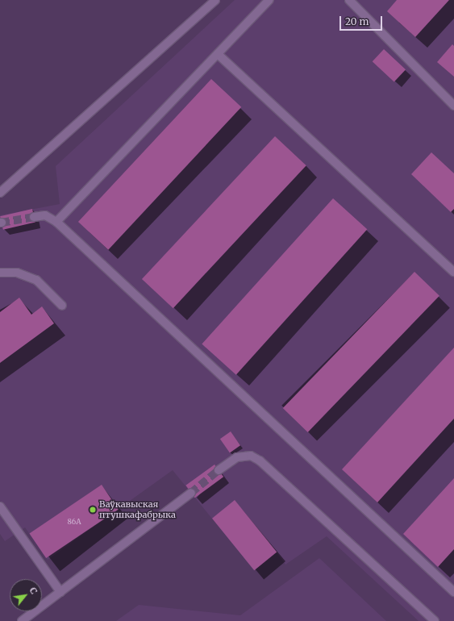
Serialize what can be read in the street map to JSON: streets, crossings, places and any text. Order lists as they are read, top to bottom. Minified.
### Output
{"places":["Ваўкавыская птушкафабрыка"],"house_numbers":["86А"],"scale_bar":"20 m","north":"top right"}
